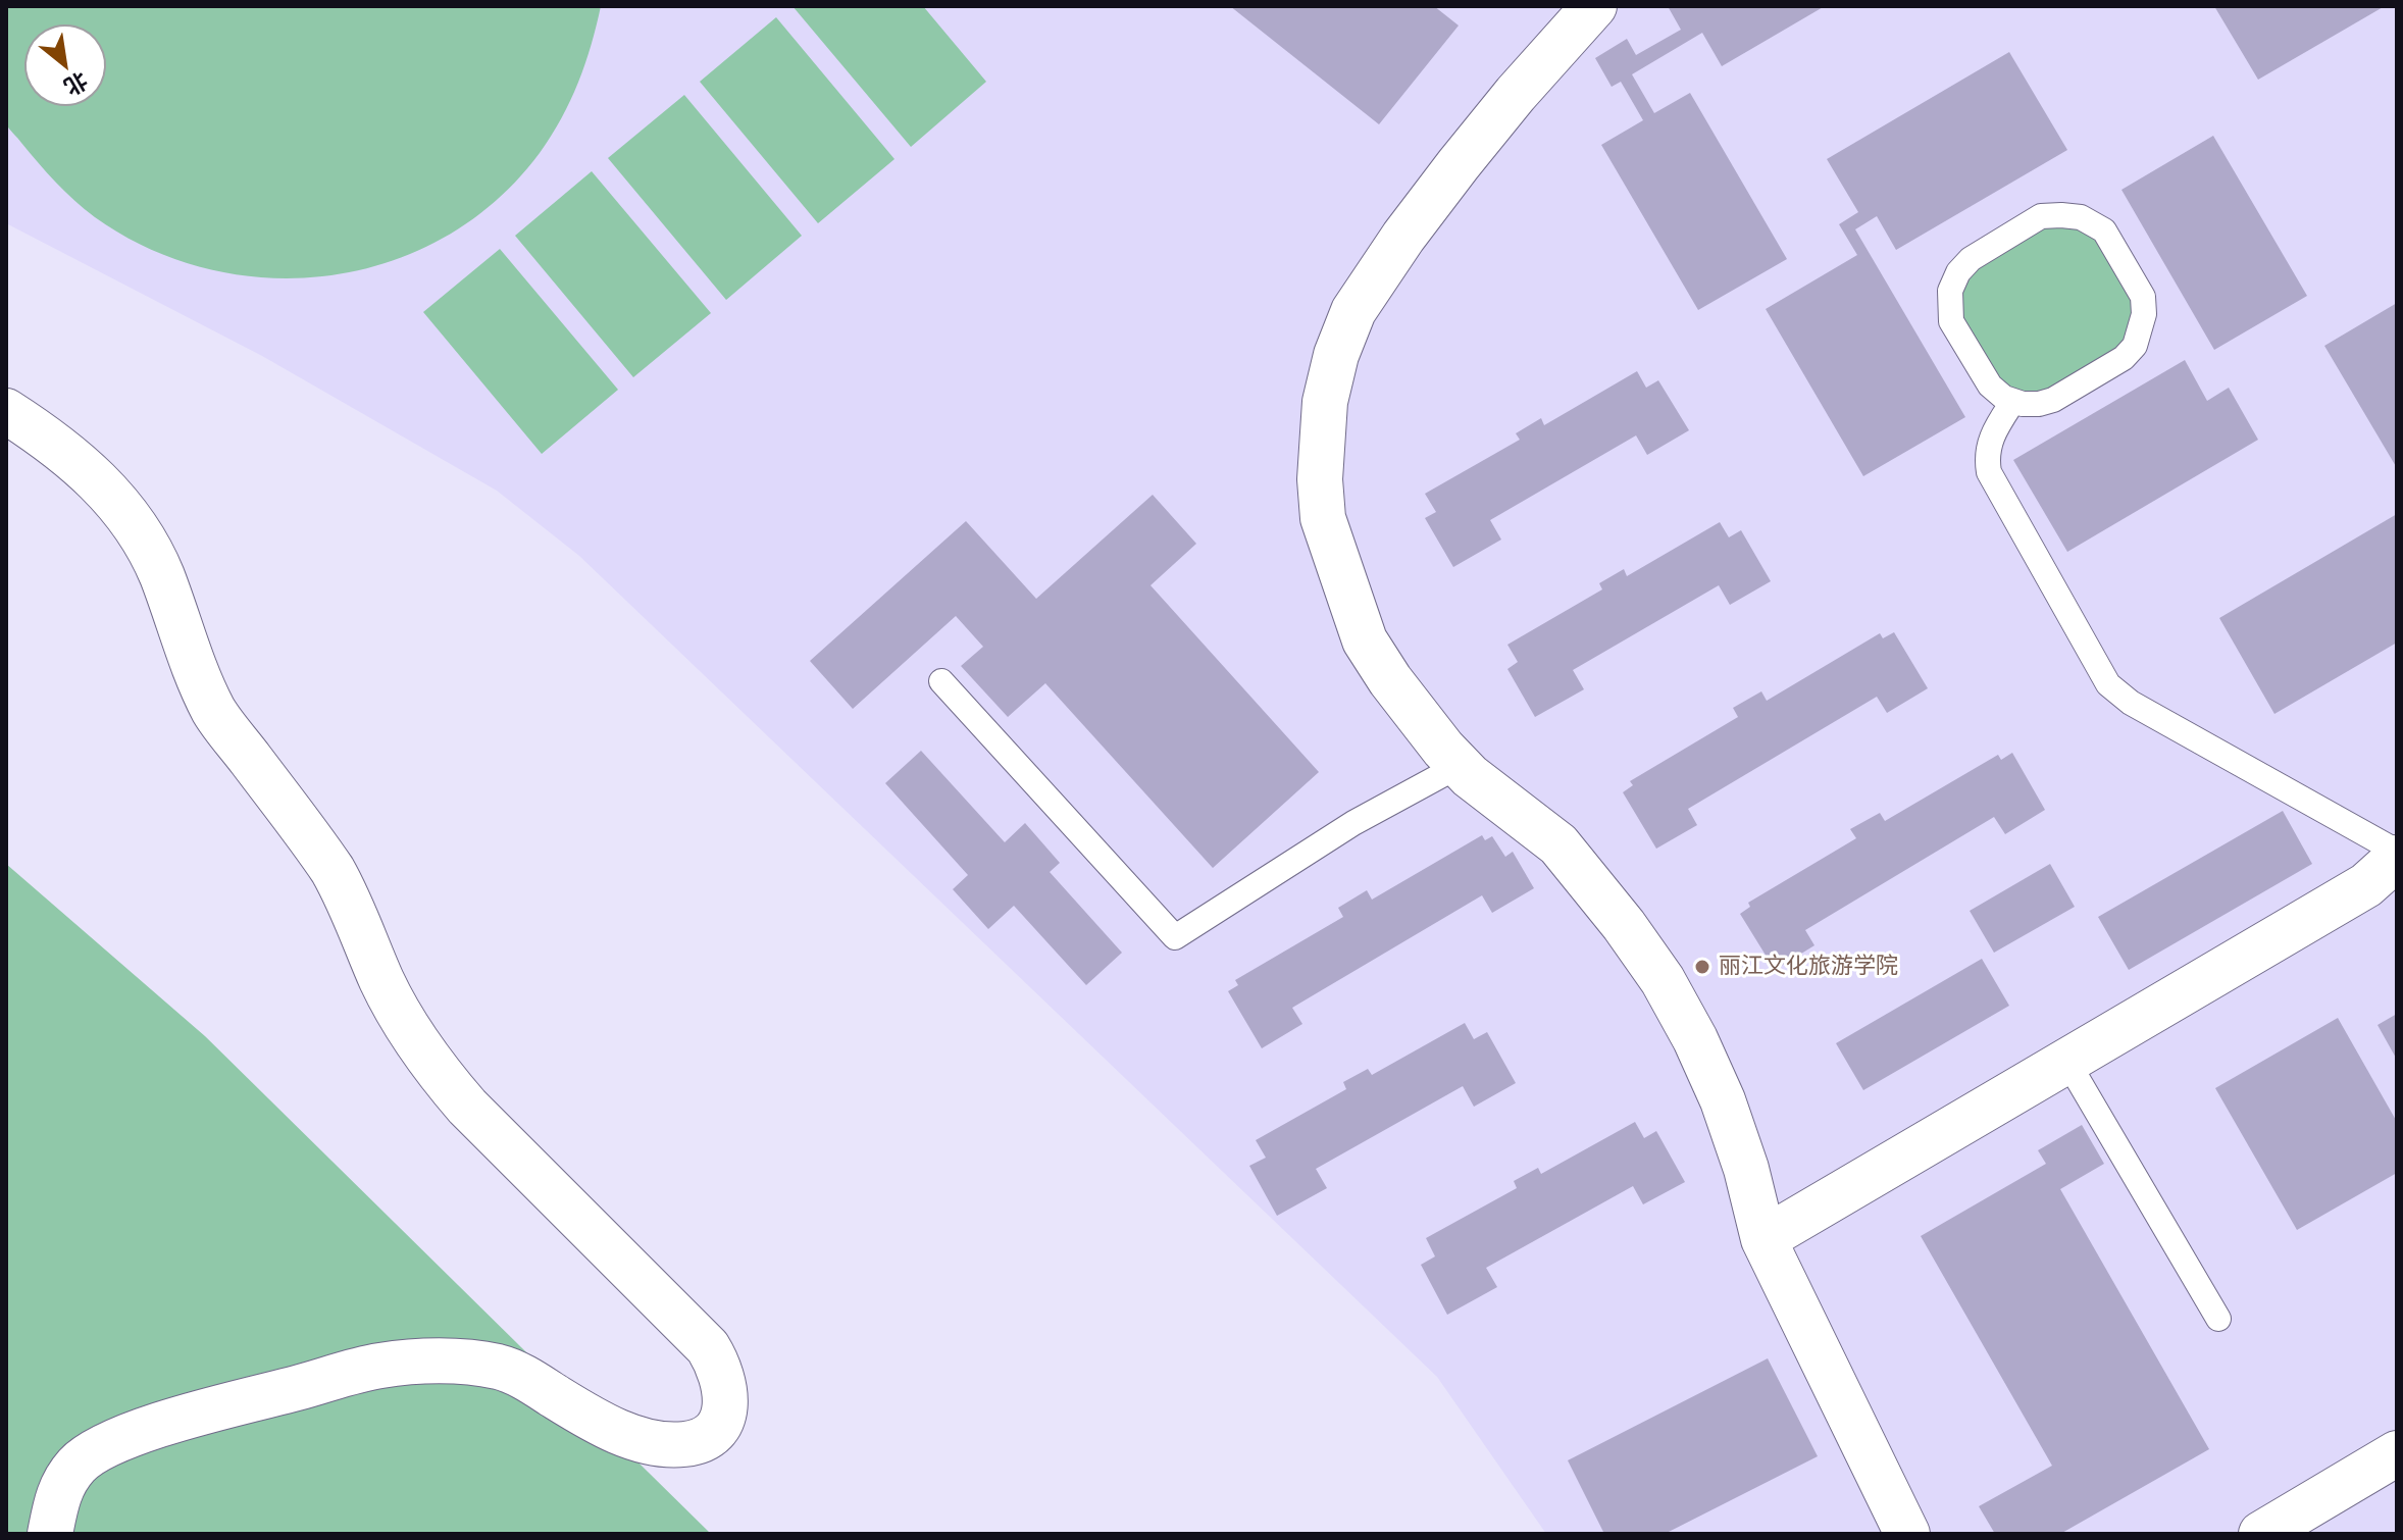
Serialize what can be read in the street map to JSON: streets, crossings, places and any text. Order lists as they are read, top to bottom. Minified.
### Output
{"places":["丽江文化旅游学院"],"north":"bottom right"}
